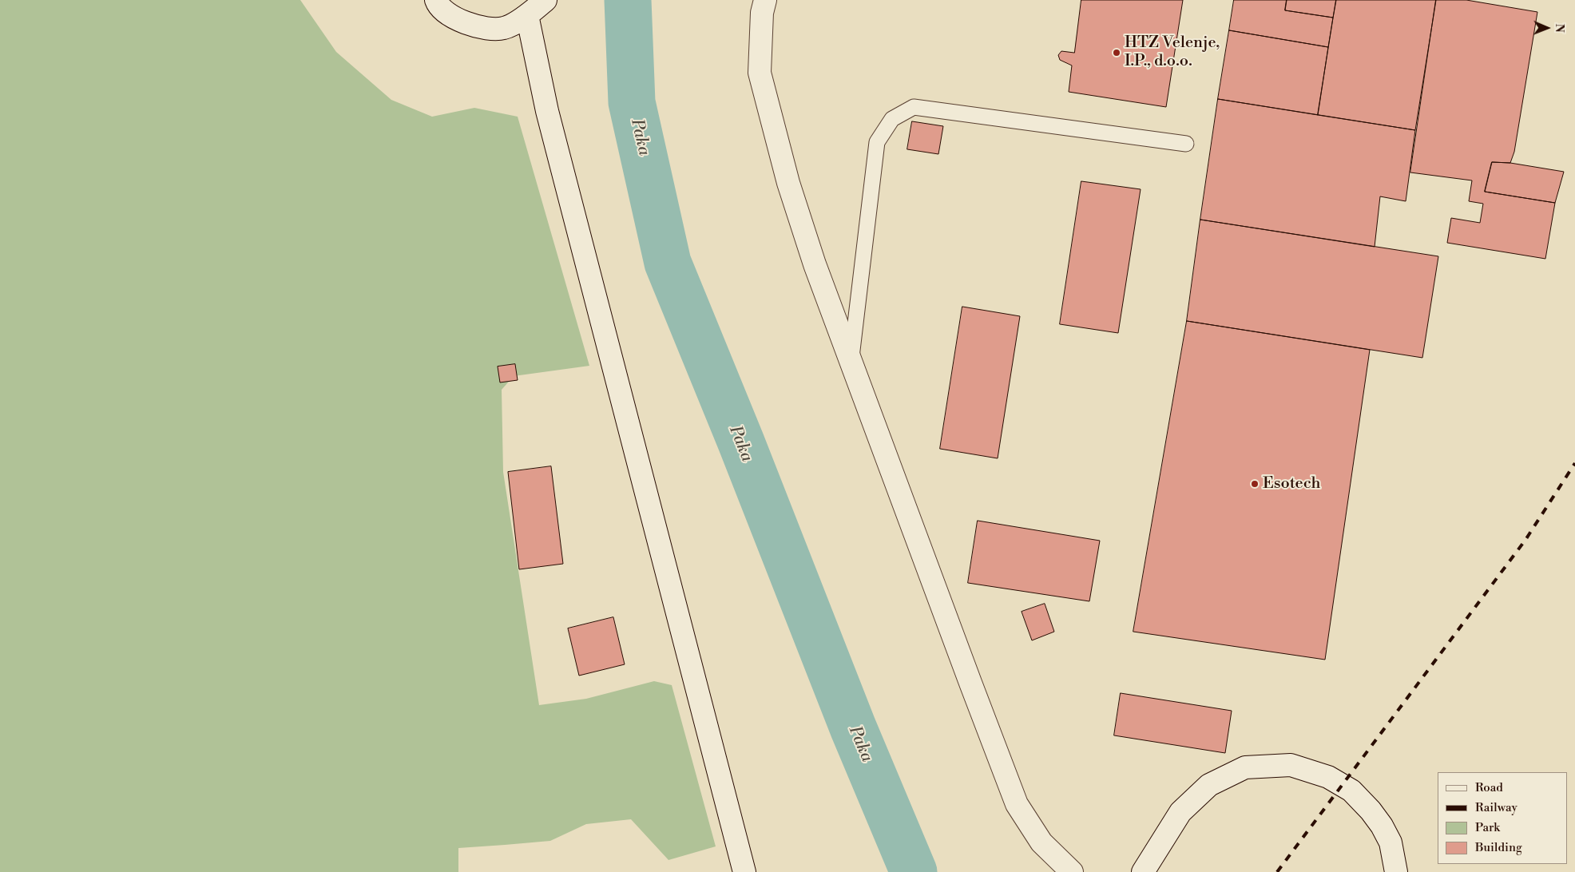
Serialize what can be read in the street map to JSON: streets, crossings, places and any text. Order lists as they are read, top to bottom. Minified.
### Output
{"water":["Paka"],"places":["HTZ Velenje, I.P., d.o.o.","Esotech"],"legend":["Road","Railway","Park","Building"],"north":"right"}
